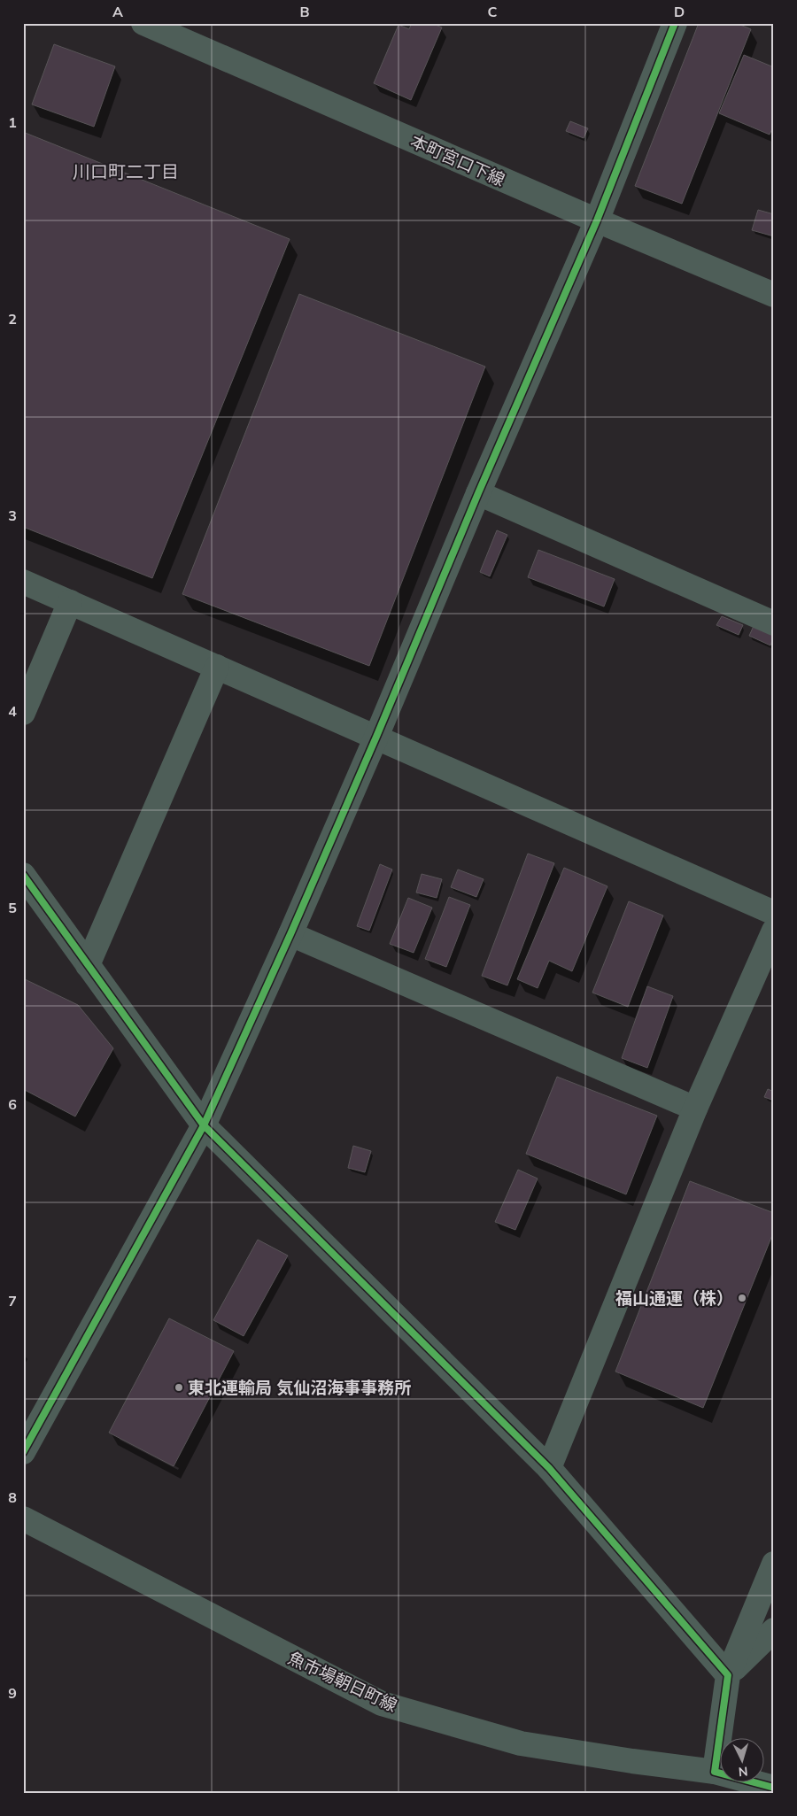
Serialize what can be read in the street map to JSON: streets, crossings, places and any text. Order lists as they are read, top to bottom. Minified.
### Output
{"streets":{"street":["本町宮口下線","魚市場朝日町線"]},"districts":["川口町二丁目"],"places":["福山通運（株）","東北運輸局 気仙沼海事事務所"],"north":"bottom","grid":{"columns":["A","B","C","D"],"rows":["1","2","3","4","5","6","7","8","9"]}}
